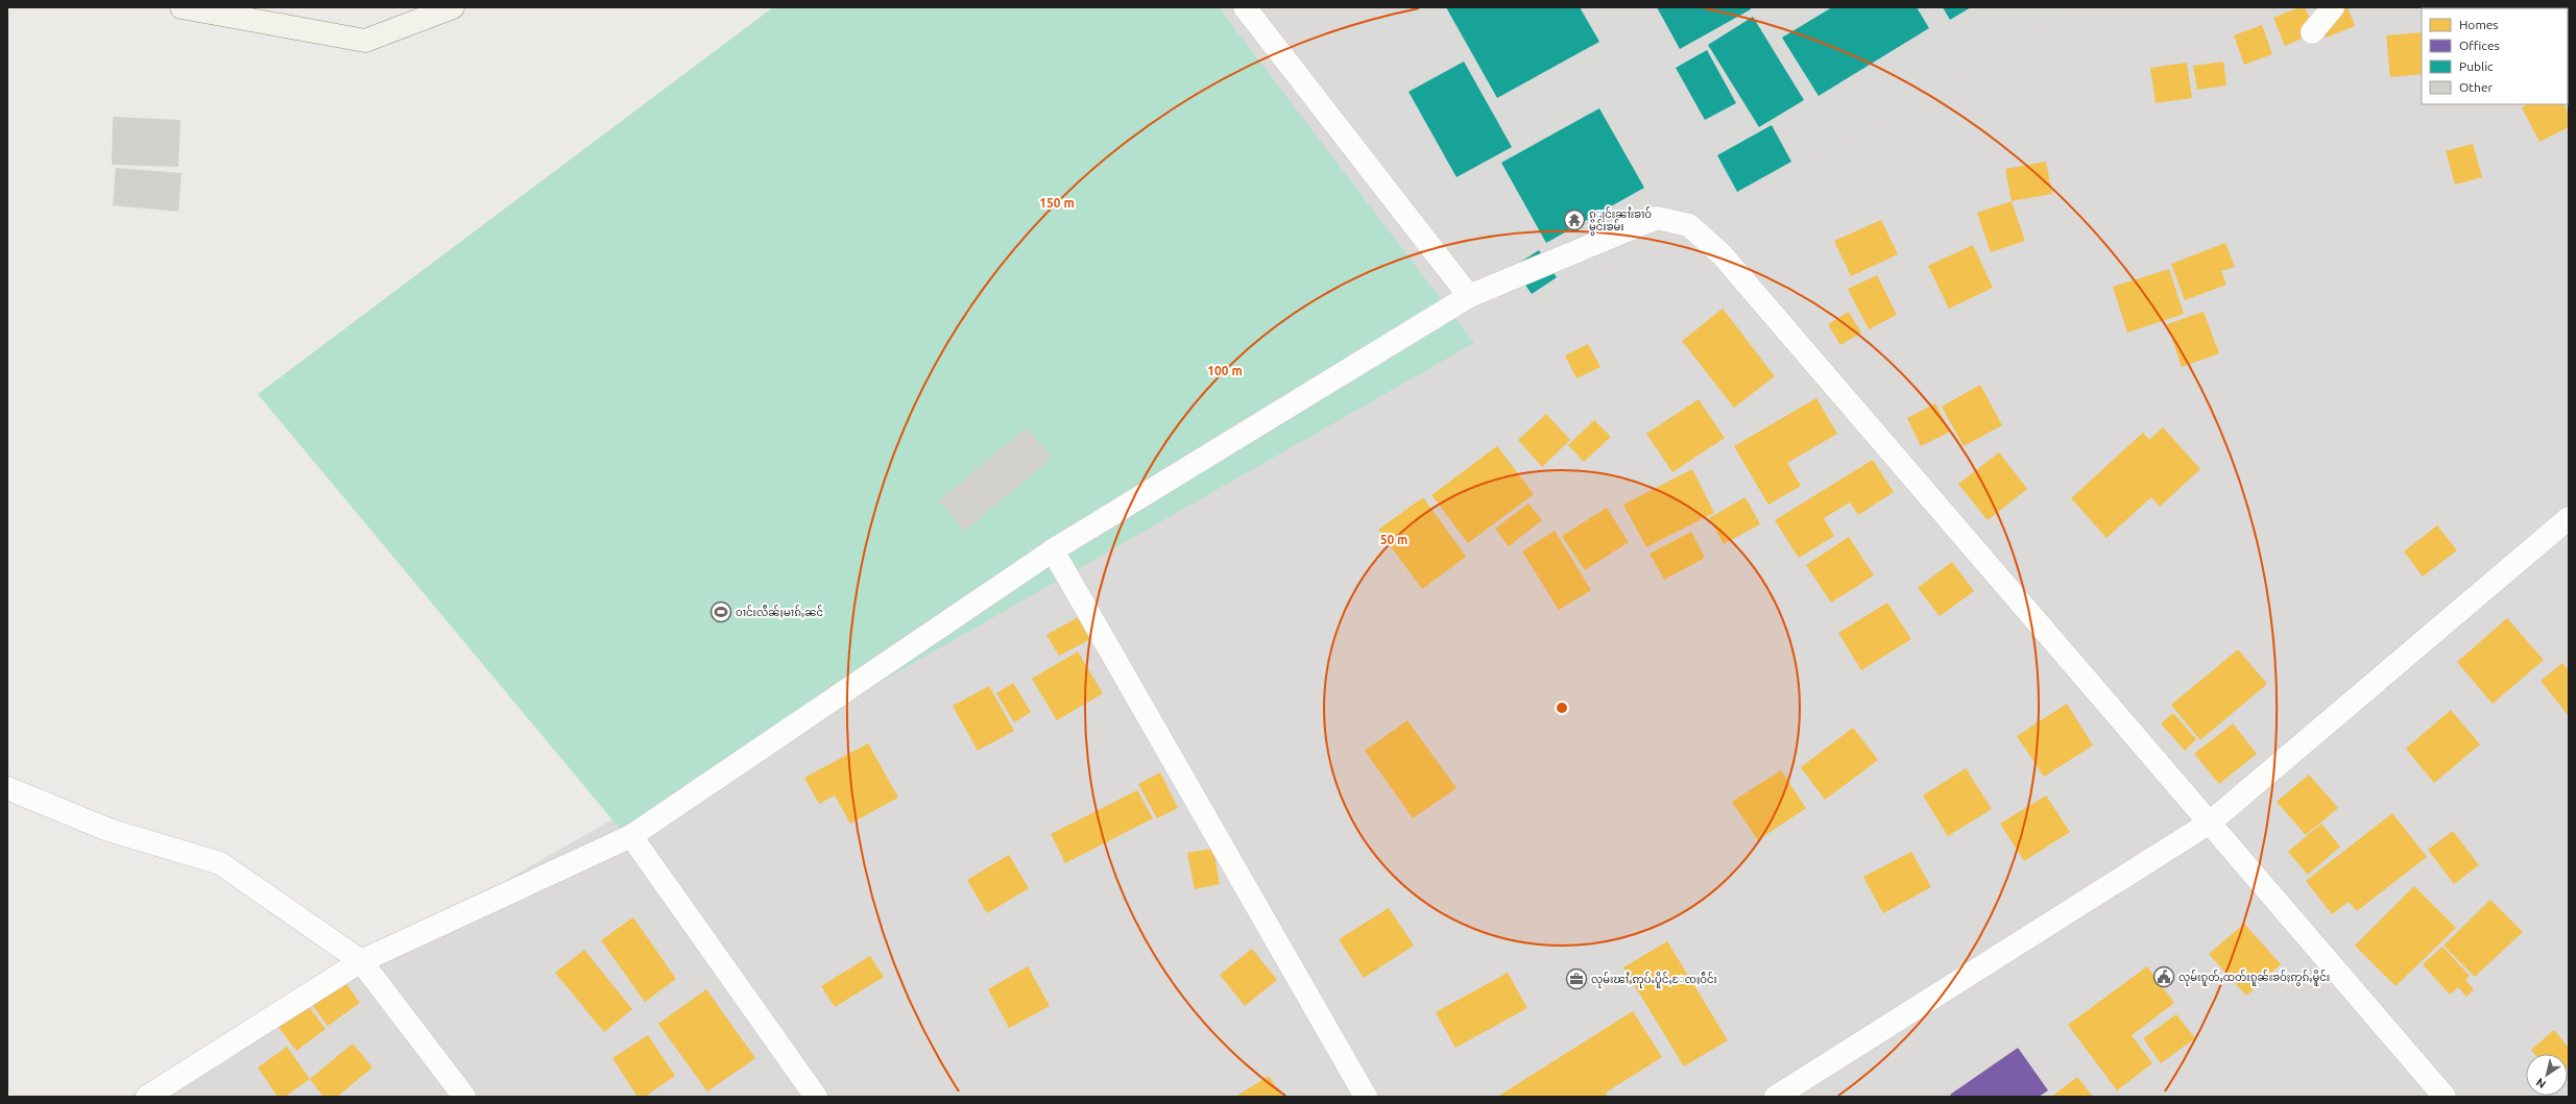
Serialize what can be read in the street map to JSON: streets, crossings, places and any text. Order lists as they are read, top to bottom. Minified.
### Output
{"places":{"temple":["ၵွျင်းၼၢႆးၶၢဝ် မွင်းၶမ်း"],"sports":["ဝၢင်းလဵၼ်ႈမၢၵ်ႇၼင်"],"public building":["လုမ်းၵူတ်ႇထတ်းၵူၼ်းၶဝ်ႈဢွၵ်ႇမိူင်း"],"office":["လုမ်းၽၢႆႇဢုပ်ႉပိူင်ႇႄၸႈဝဵင်း"]},"legend":["Homes","Offices","Public","Other"],"north":"bottom left","rings":["150 m","100 m","50 m"]}
